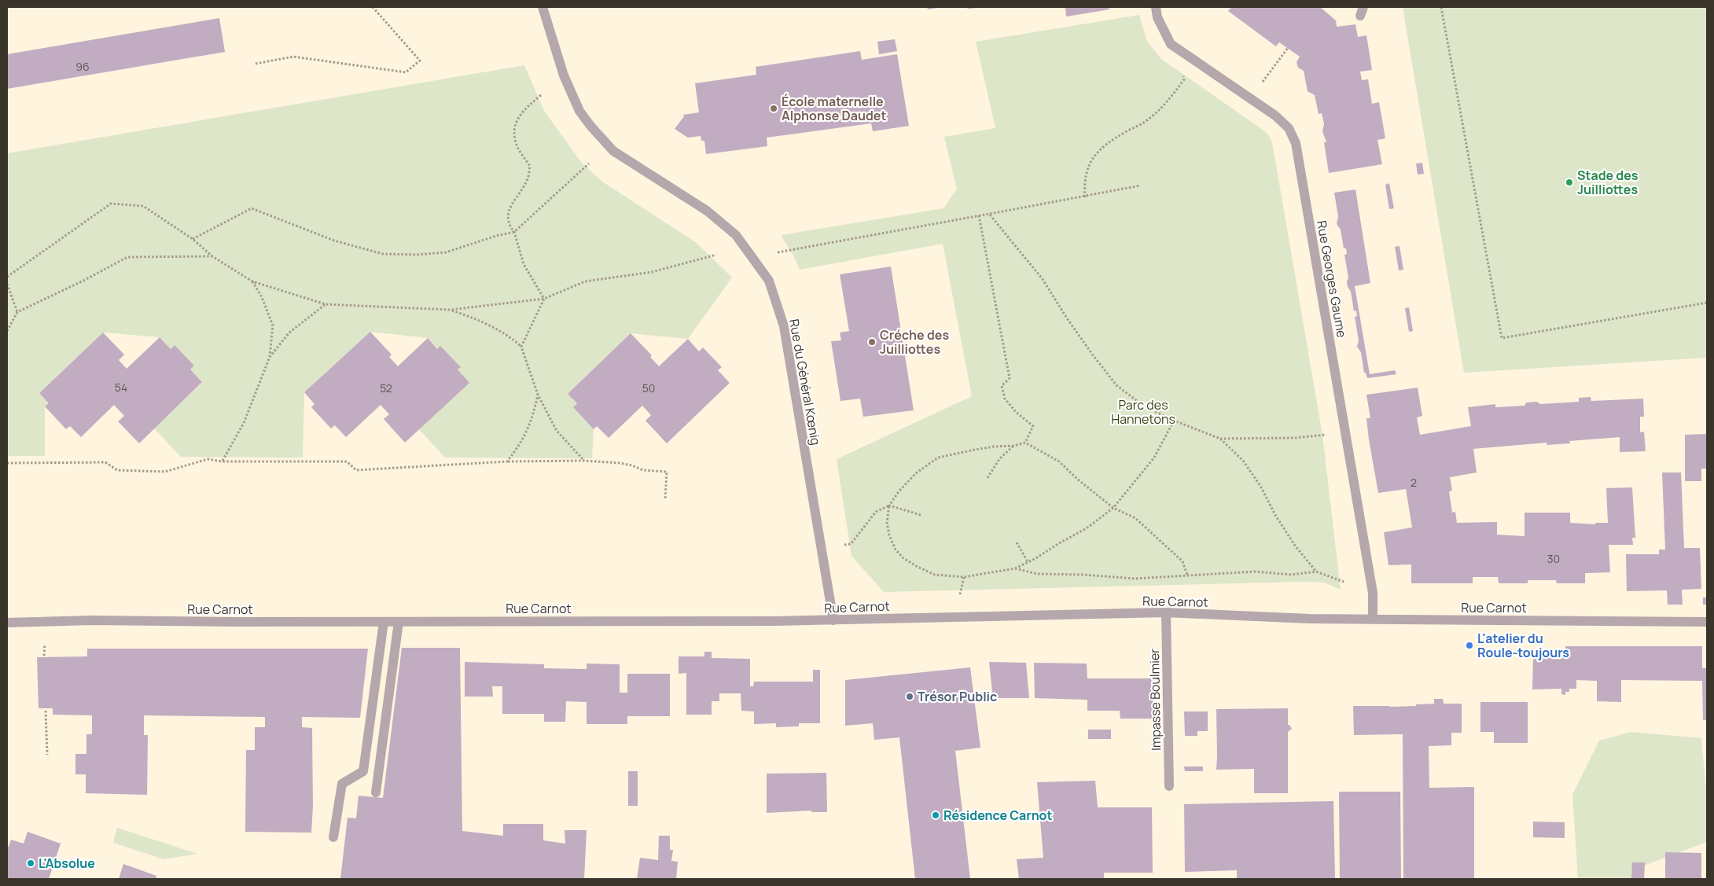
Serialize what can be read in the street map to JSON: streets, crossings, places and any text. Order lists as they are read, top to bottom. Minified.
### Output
{"streets":{"street":["Rue Georges Gaume","Rue du Général Kœnig","Rue Carnot","Impasse Boulmier"]},"crossings":[["Rue Georges Gaume","Rue Carnot"],["Rue du Général Kœnig","Rue Carnot"],["Rue Carnot","Impasse Boulmier"]],"parks":["Parc des Hannetons"],"places":["École maternelle Alphonse Daudet","Stade des Juilliottes","Créche des Juilliottes","L'atelier du Roule-toujours","Trésor Public","Résidence Carnot","L'Absolue"],"house_numbers":["96","54","52","50","2","30"]}
